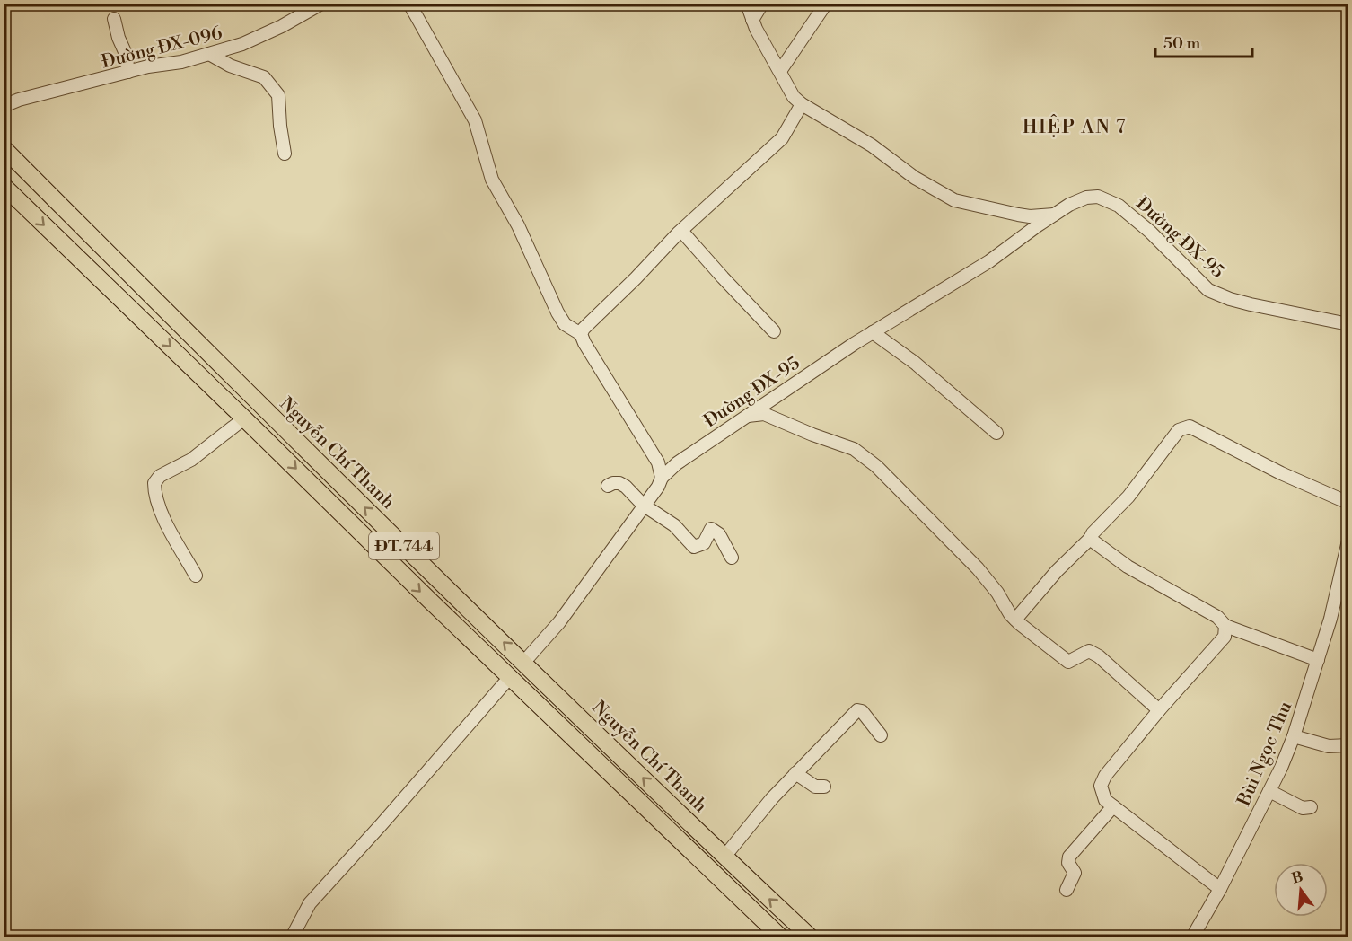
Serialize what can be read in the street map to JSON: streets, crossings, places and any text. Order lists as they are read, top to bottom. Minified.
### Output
{"streets":{"main road":["Nguyễn Chí Thanh","ĐT.744"],"street":["Đường ĐX-096","Đường ĐX-95","Bùi Ngọc Thu"]},"crossings":[["Đường ĐX-95","Nguyễn Chí Thanh"]],"districts":["HIỆP AN 7"],"scale_bar":"50 m","north":"top"}
